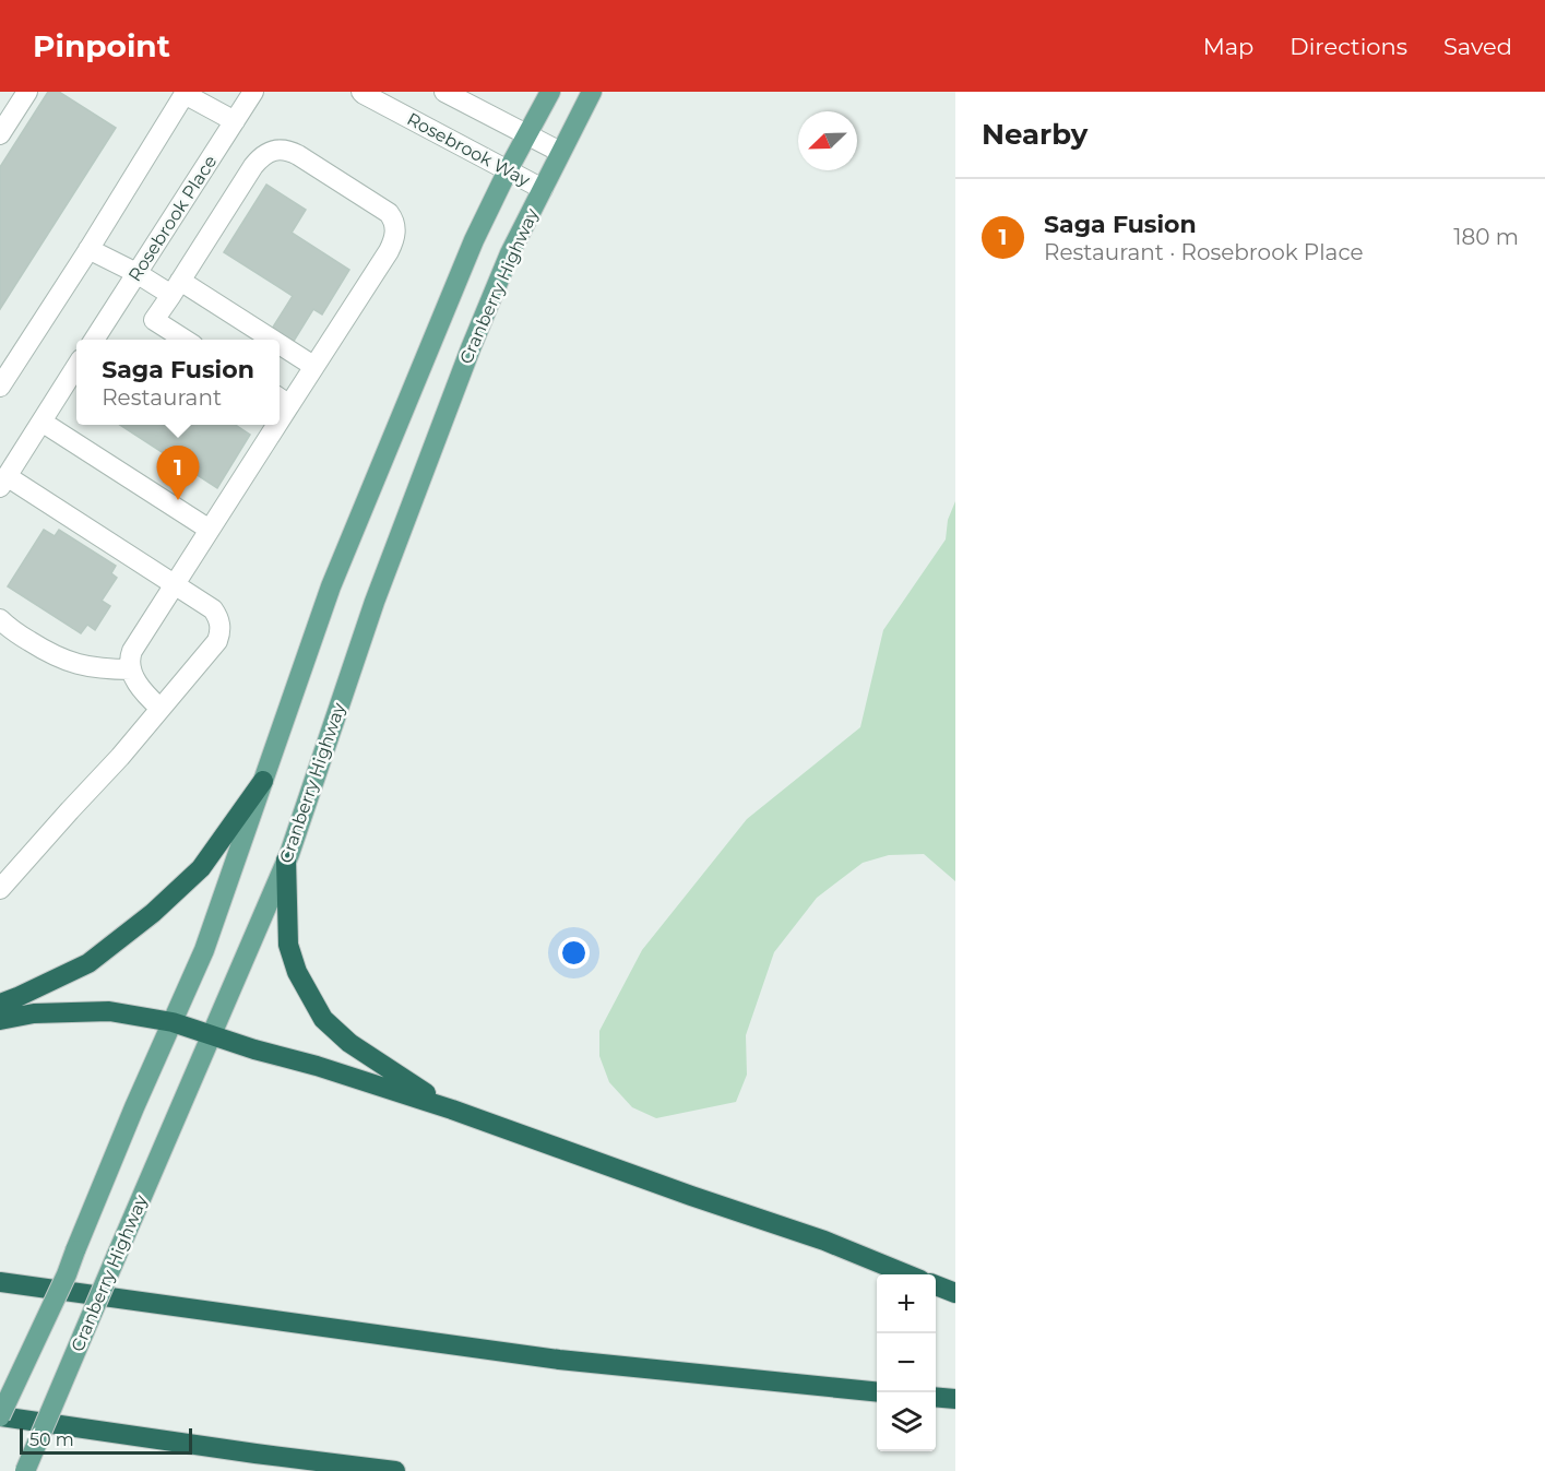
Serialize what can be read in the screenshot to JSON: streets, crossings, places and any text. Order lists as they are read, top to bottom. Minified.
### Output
{"streets":{"main road":["Cranberry Highway"],"street":["Rosebrook Way","Rosebrook Place"]},"crossings":[["Rosebrook Way","Cranberry Highway"]],"scale_bar":"50 m","north":"bottom left","page":{"header":"Pinpoint","nav":["Map","Directions","Saved"],"heading":"Nearby","list":[{"mark":"1","name":"Saga Fusion","note":"Restaurant · Rosebrook Place","value":"180 m"}],"popup":["Saga Fusion","Restaurant"],"pins":"1","map_buttons":["+","−"],"scale":"50 m"}}
